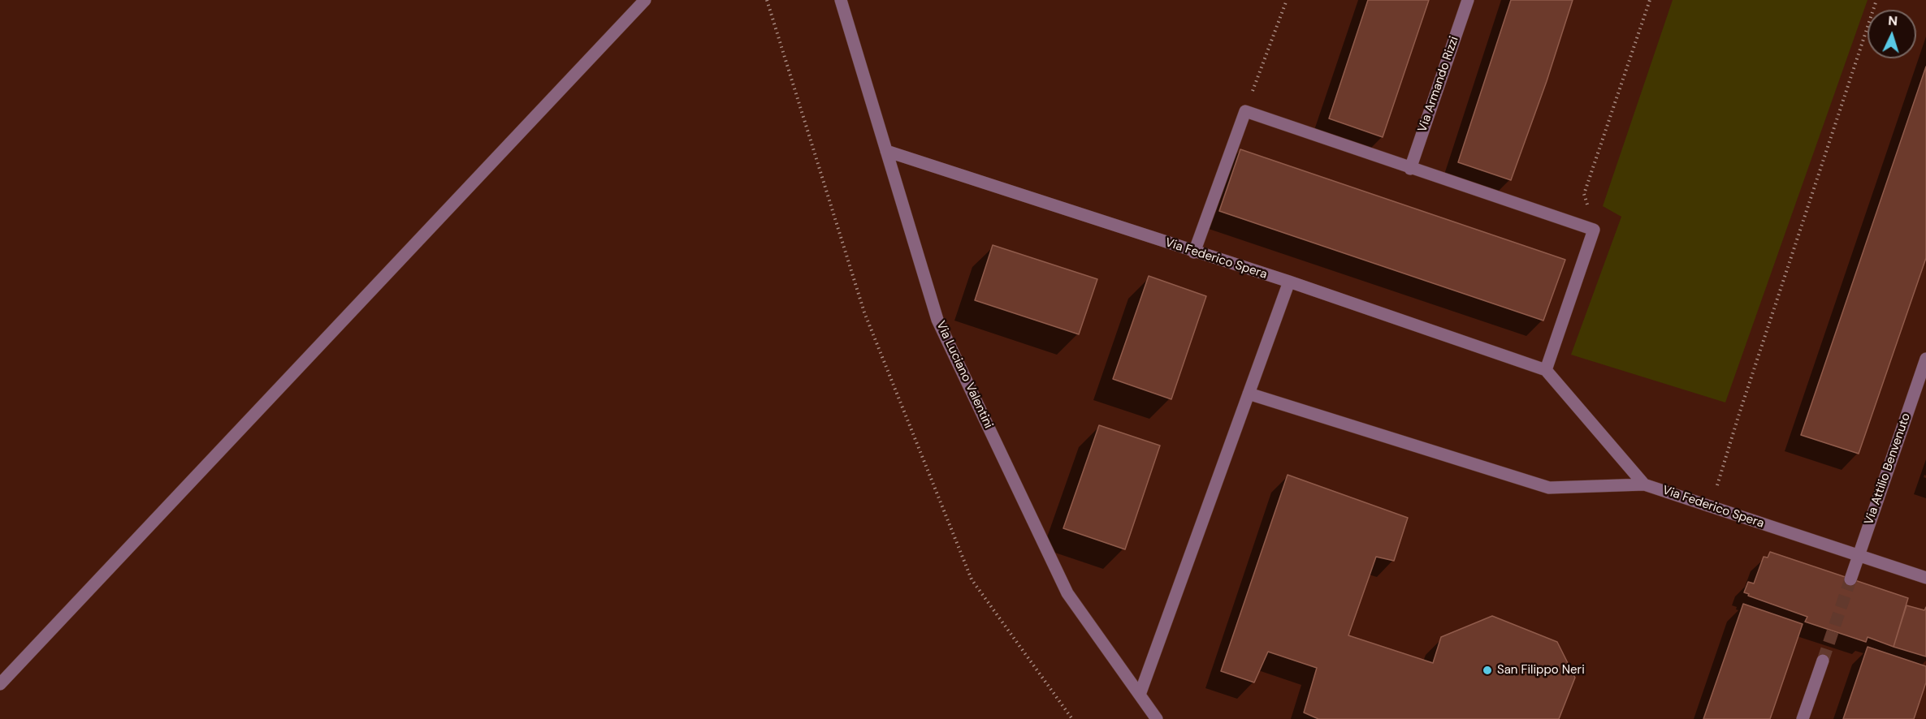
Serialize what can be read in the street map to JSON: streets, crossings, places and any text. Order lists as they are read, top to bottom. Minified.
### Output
{"streets":{"street":["Via Armando Rizzi","Via Federico Spera","Via Luciano Valentini","Via Attilio Benvenuto"]},"crossings":[["Via Federico Spera","Via Luciano Valentini"],["Via Federico Spera","Via Attilio Benvenuto"]],"places":["San Filippo Neri"],"north":"top"}
